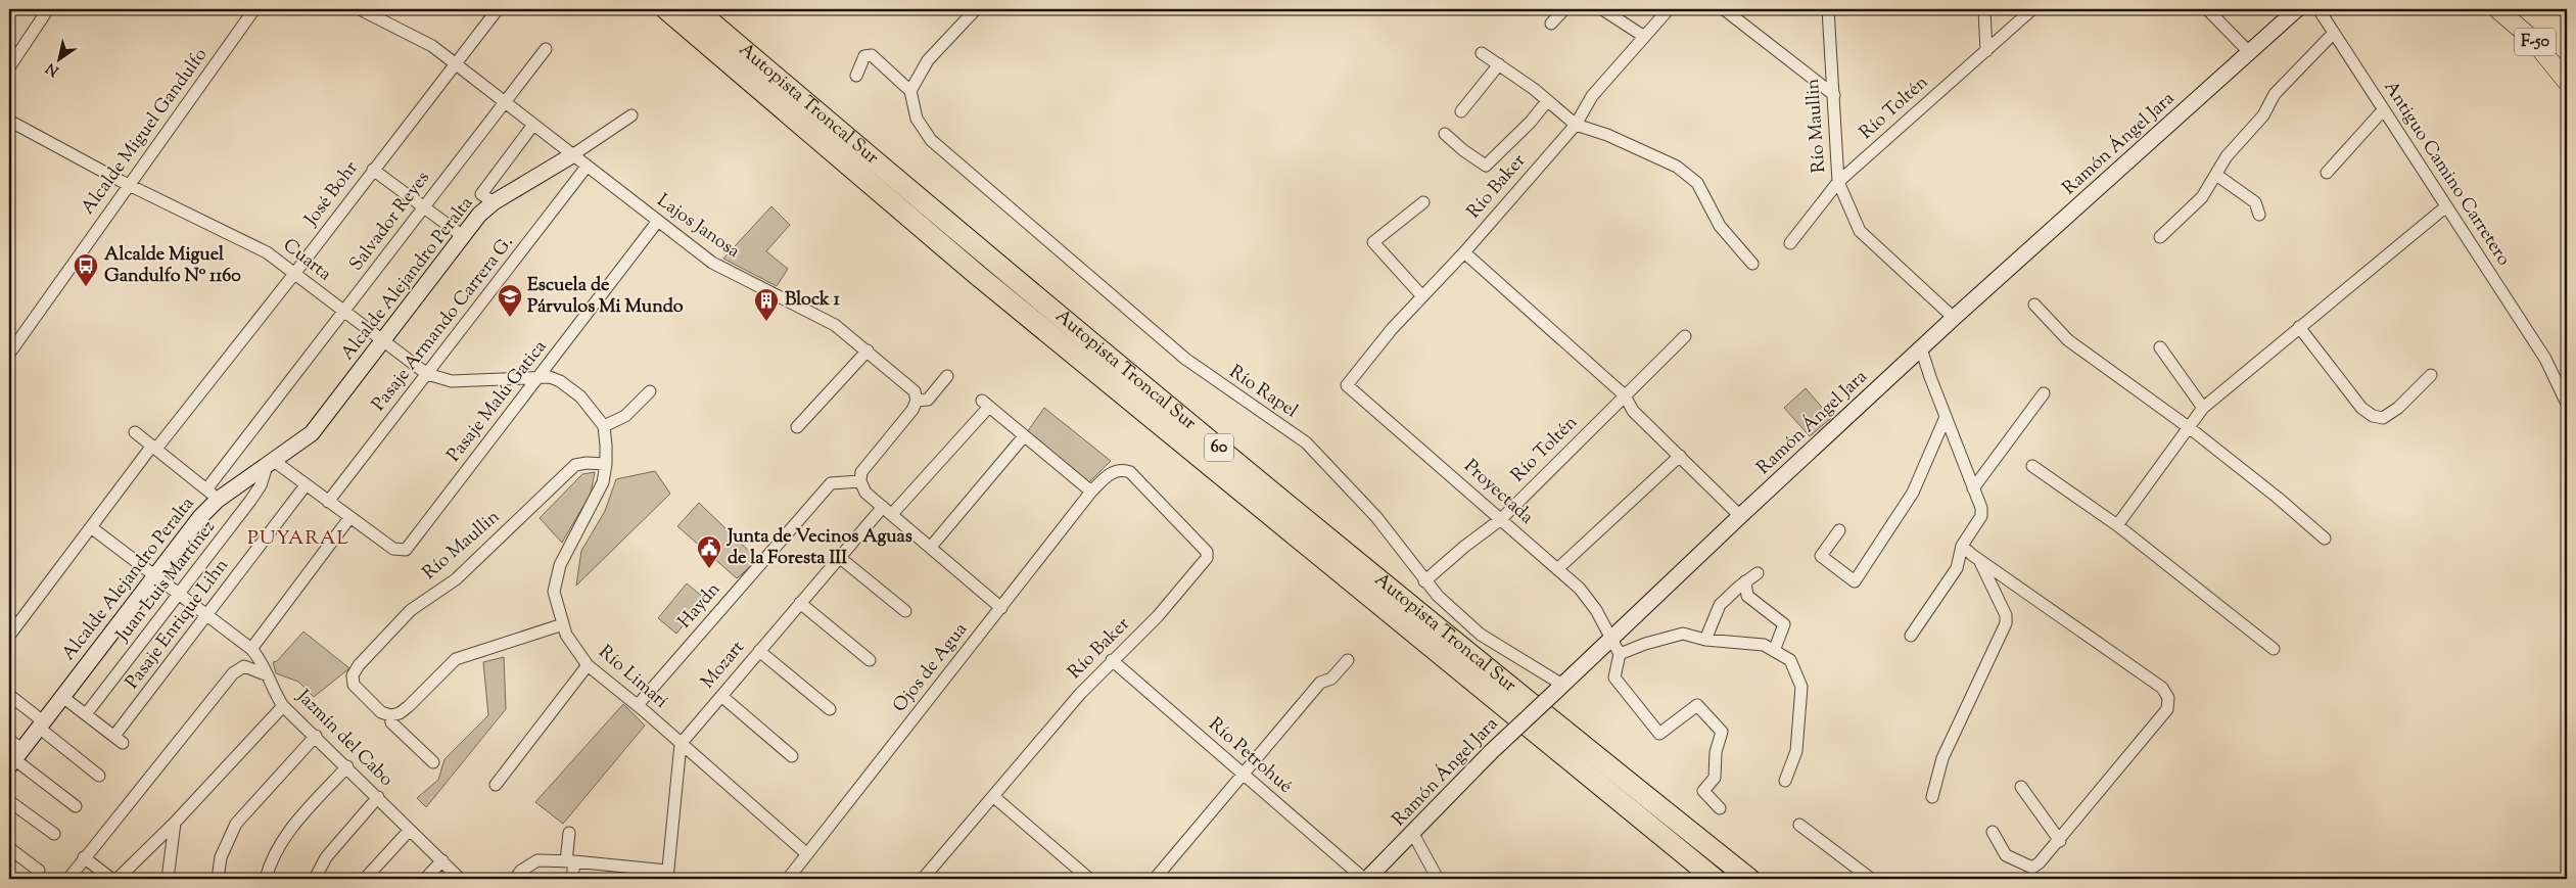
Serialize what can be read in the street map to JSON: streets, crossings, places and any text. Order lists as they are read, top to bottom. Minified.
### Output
{"streets":{"highway":["Autopista Troncal Sur","60"],"main road":["F-50","Ramón Ángel Jara","Alcalde Alejandro Peralta"],"street":["Río Toltén","Río Maullin","Alcalde Miguel Gandulfo","Antiguo Camino Carretero","Río Baker","José Bohr","Salvador Reyes","Lajos Janosa","Cuarta","Pasaje Armando Carrera G.","Río Rapel","Pasaje Malú Gatica","Proyectada","Juan Luis Martínez","Haydn","Pasaje Enrique Lihn","Mozart","Ojos de Agua","Río Limarí","Jazmín del Cabo","Río Petrohué"]},"crossings":[["Río Toltén","Río Maullin"],["Río Toltén","Río Rapel"],["Río Toltén","Proyectada"],["Río Maullin","Ramón Ángel Jara"],["Río Maullin","Río Limarí"],["Alcalde Miguel Gandulfo","Cuarta"],["Ramón Ángel Jara","Río Rapel"],["Ramón Ángel Jara","Proyectada"],["Ramón Ángel Jara","Río Petrohué"],["Río Baker","Proyectada"],["Río Baker","Ojos de Agua"],["Río Baker","Río Petrohué"],["José Bohr","Lajos Janosa"],["José Bohr","Cuarta"],["José Bohr","Jazmín del Cabo"],["Salvador Reyes","Lajos Janosa"],["Salvador Reyes","Cuarta"],["Salvador Reyes","Alcalde Alejandro Peralta"],["Lajos Janosa","Alcalde Alejandro Peralta"],["Lajos Janosa","Pasaje Armando Carrera G."],["Lajos Janosa","Pasaje Malú Gatica"],["Cuarta","Alcalde Alejandro Peralta"],["Cuarta","Pasaje Armando Carrera G."],["Cuarta","Pasaje Malú Gatica"],["Cuarta","Río Limarí"],["Alcalde Alejandro Peralta","Juan Luis Martínez"],["Alcalde Alejandro Peralta","Jazmín del Cabo"],["Juan Luis Martínez","Pasaje Enrique Lihn"],["Juan Luis Martínez","Jazmín del Cabo"],["Haydn","Río Limarí"],["Pasaje Enrique Lihn","Jazmín del Cabo"],["Mozart","Río Limarí"],["Ojos de Agua","Río Limarí"]],"districts":["PUYARAL"],"places":{"bus stop":["Alcalde Miguel Gandulfo Nº 1160"],"school or university":["Escuela de Párvulos Mi Mundo"],"building":["Block 1"],"public building":["Junta de Vecinos Aguas de la Foresta III"]},"north":"bottom left"}
